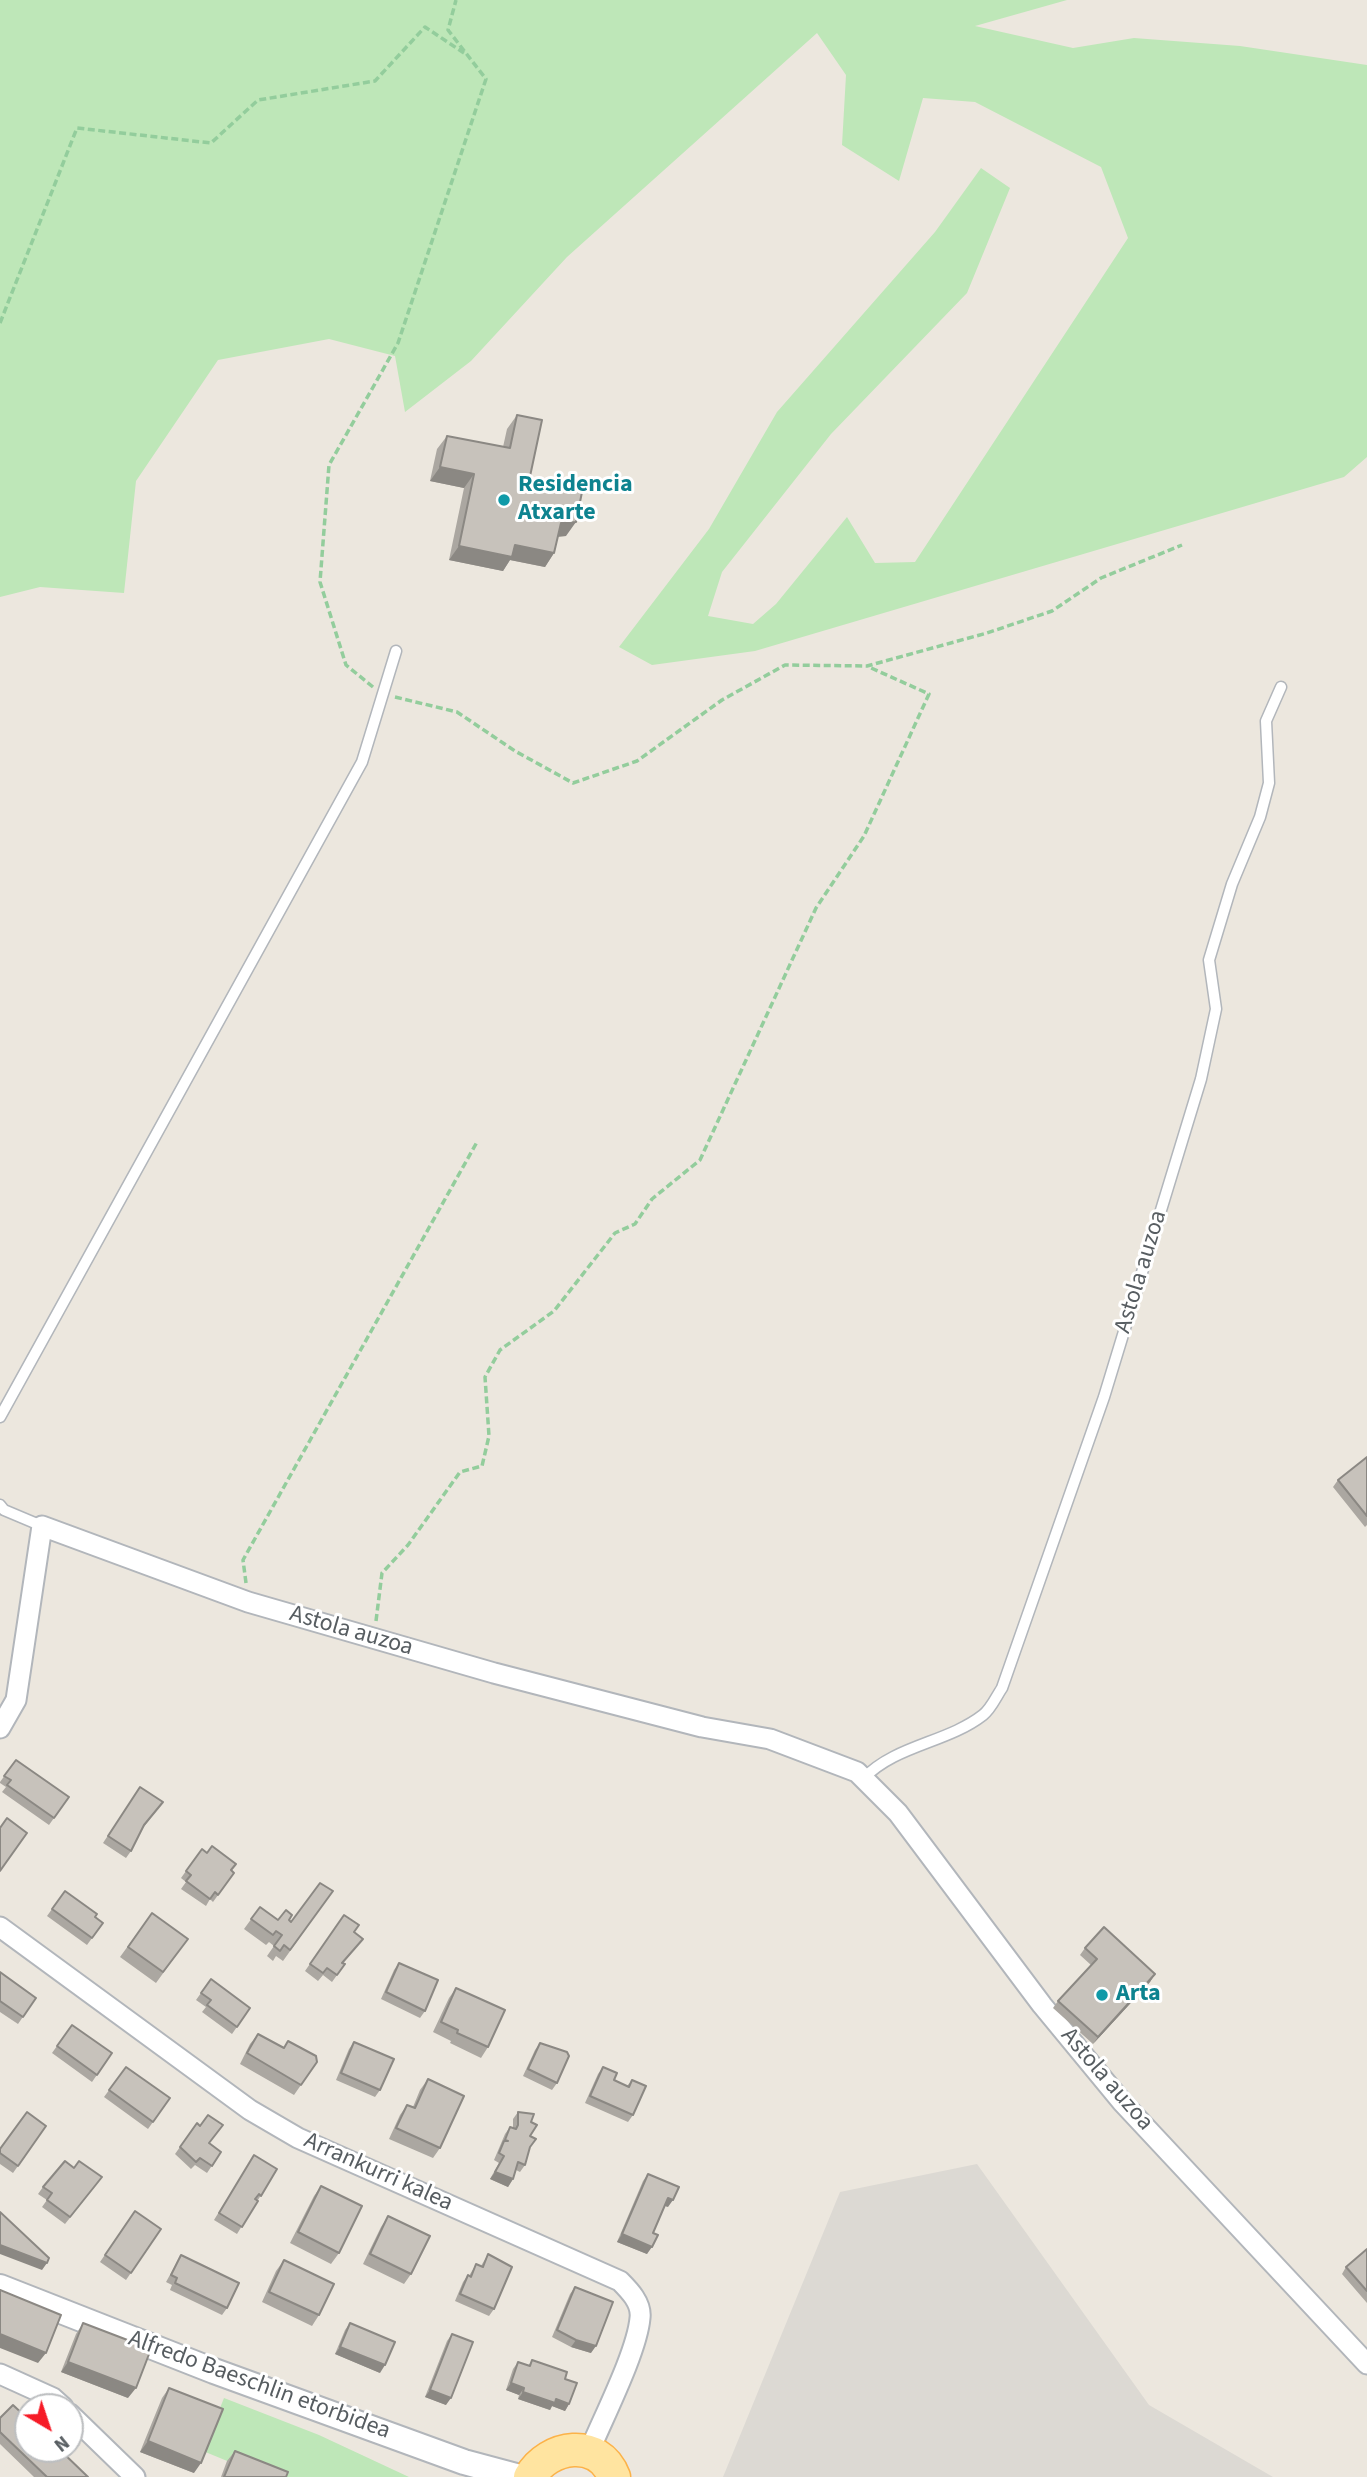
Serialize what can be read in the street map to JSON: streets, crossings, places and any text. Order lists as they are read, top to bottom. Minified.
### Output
{"streets":{"street":["Astola auzoa","Arrankurri kalea","Alfredo Baeschlin etorbidea"]},"places":["Residencia Atxarte","Arta"],"north":"bottom right"}
